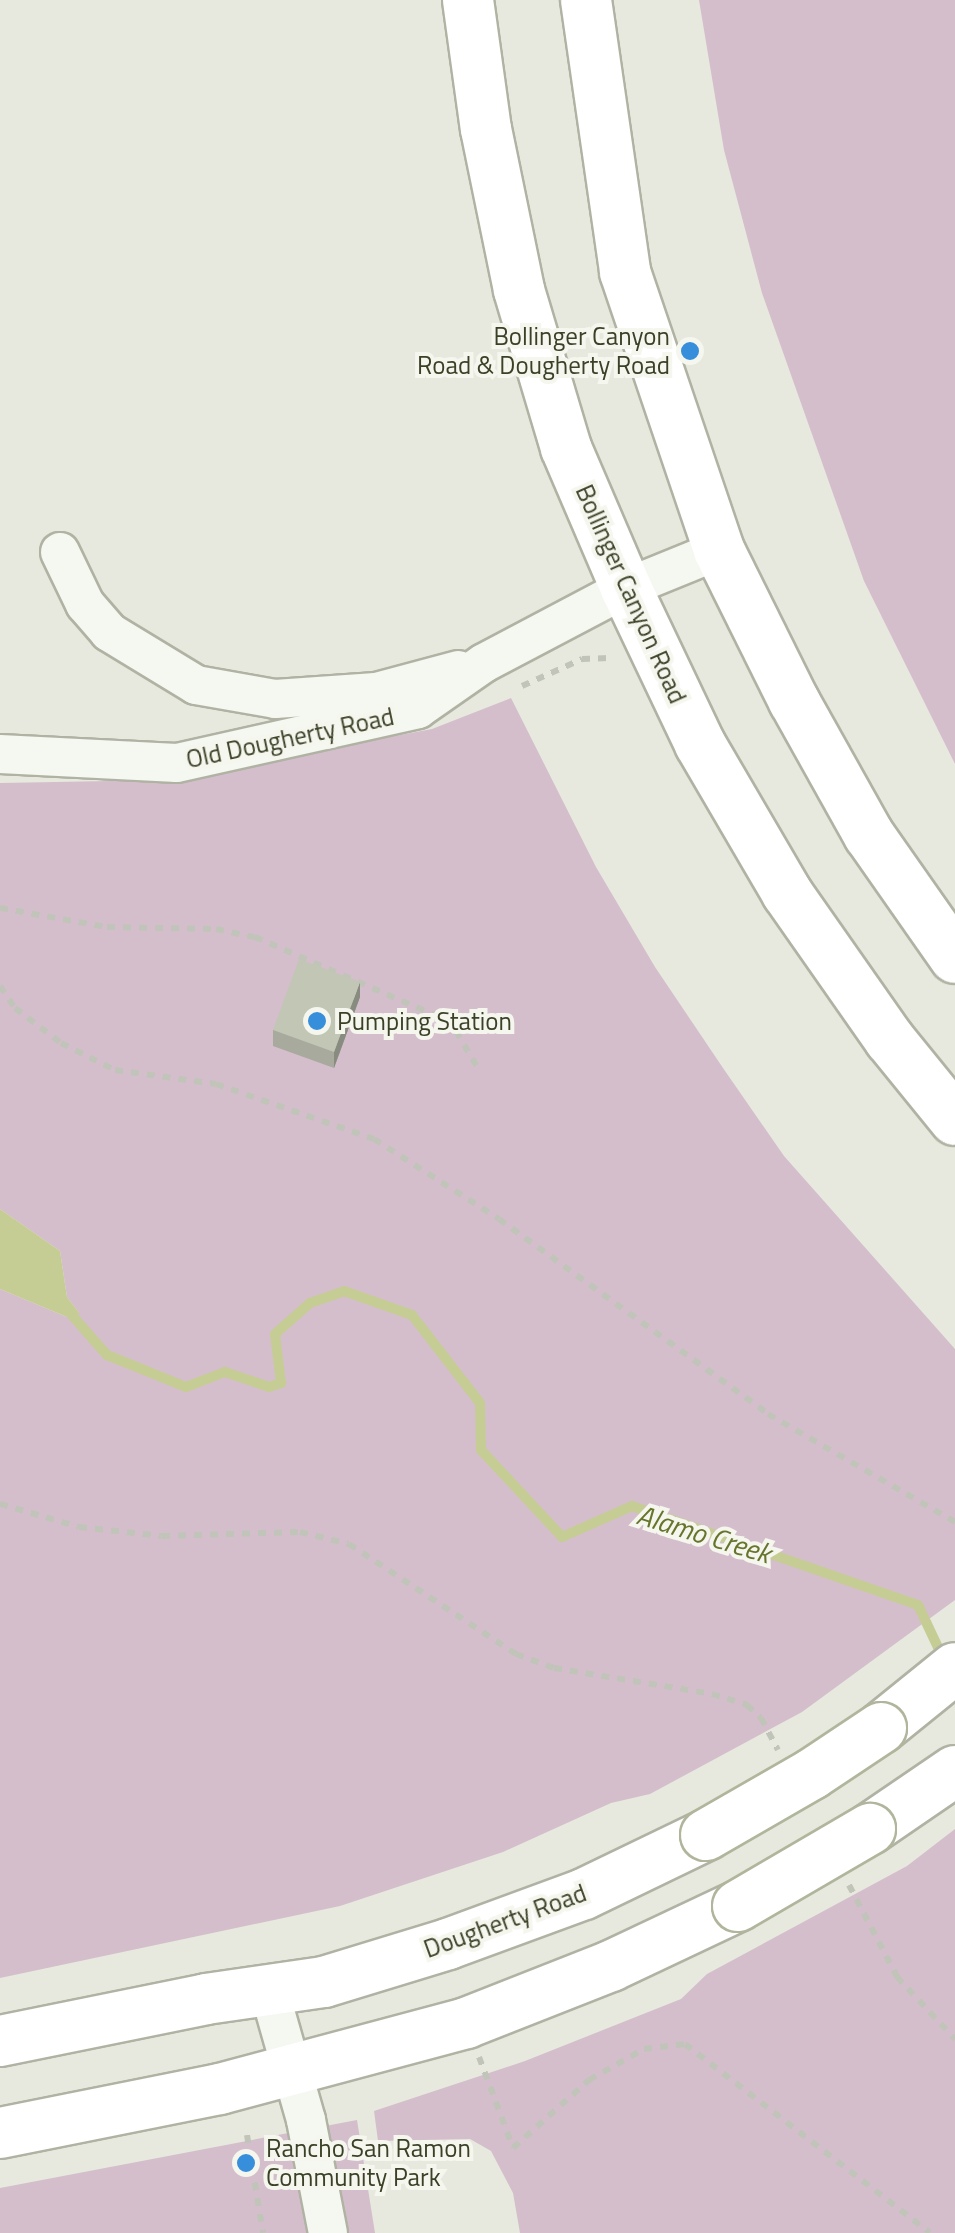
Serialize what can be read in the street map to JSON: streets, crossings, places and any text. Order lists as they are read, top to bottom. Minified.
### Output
{"streets":{"main road":["Bollinger Canyon Road","Dougherty Road"],"street":["Old Dougherty Road"]},"crossings":[["Bollinger Canyon Road","Old Dougherty Road"]],"water":["Alamo Creek"],"places":["Bollinger Canyon Road & Dougherty Road","Pumping Station","Rancho San Ramon Community Park"]}
